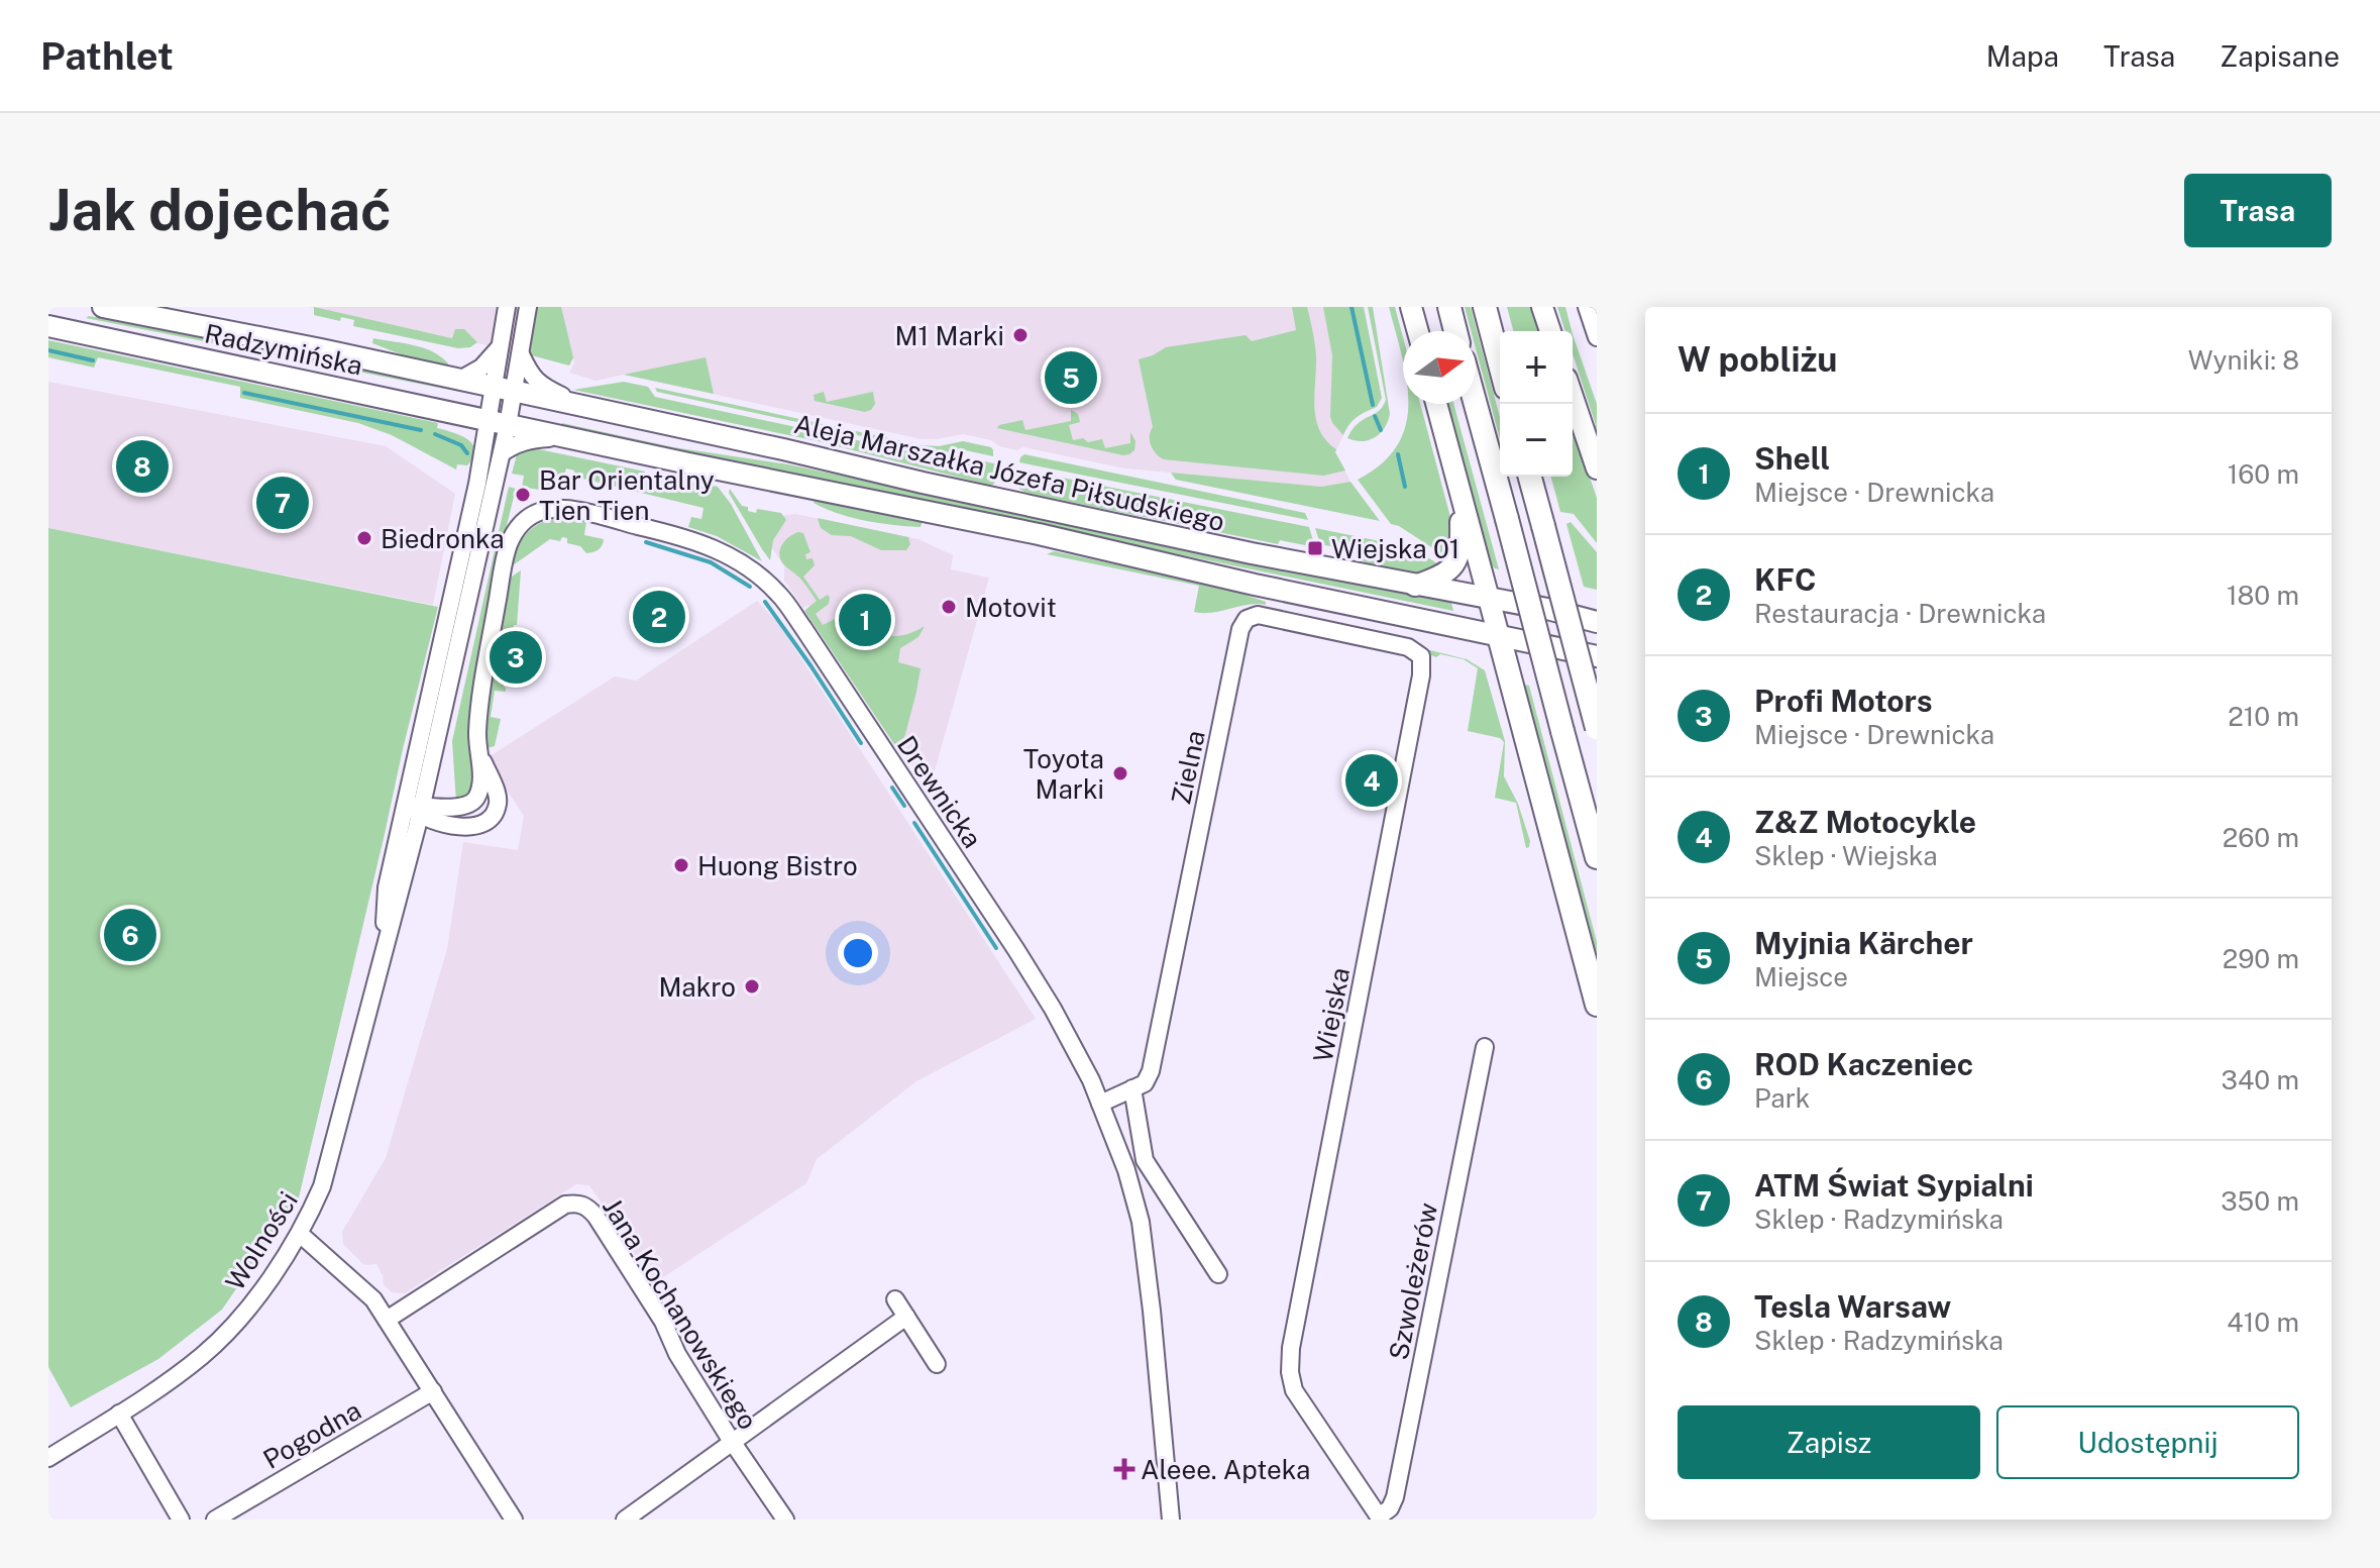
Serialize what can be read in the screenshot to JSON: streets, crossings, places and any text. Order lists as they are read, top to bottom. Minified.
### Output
{"streets":{"main road":["Radzymińska","Aleja Marszałka Józefa Piłsudskiego"],"street":["Zielna","Drewnicka","Wiejska","Wolności","Szwoleżerów","Jana Kochanowskiego","Pogodna"]},"crossings":[["Radzymińska","Aleja Marszałka Józefa Piłsudskiego"],["Radzymińska","Wolności"],["Aleja Marszałka Józefa Piłsudskiego","Wolności"],["Zielna","Wiejska"],["Drewnicka","Wolności"],["Wiejska","Szwoleżerów"]],"places":{"other":["M1 Marki","Bar Orientalny Tien Tien","Biedronka","Motovit","Toyota Marki","Huong Bistro","Makro"],"transit":["Wiejska 01"],"health":["Aleee. Apteka"]},"north":"right","page":{"header":"Pathlet","nav":["Mapa","Trasa","Zapisane"],"buttons":["Trasa",["Zapisz","Udostępnij"]],"title":"Jak dojechać","heading":["W pobliżu","Wyniki: 8"],"map_buttons":["+","−"],"pins":["5","8","7","2","1","3","4","6"],"list":[{"mark":"1","name":"Shell","note":"Miejsce · Drewnicka","value":"160 m"},{"mark":"2","name":"KFC","note":"Restauracja · Drewnicka","value":"180 m"},{"mark":"3","name":"Profi Motors","note":"Miejsce · Drewnicka","value":"210 m"},{"mark":"4","name":"Z&Z Motocykle","note":"Sklep · Wiejska","value":"260 m"},{"mark":"5","name":"Myjnia Kärcher","note":"Miejsce","value":"290 m"},{"mark":"6","name":"ROD Kaczeniec","note":"Park","value":"340 m"},{"mark":"7","name":"ATM Świat Sypialni","note":"Sklep · Radzymińska","value":"350 m"},{"mark":"8","name":"Tesla Warsaw","note":"Sklep · Radzymińska","value":"410 m"}]}}
